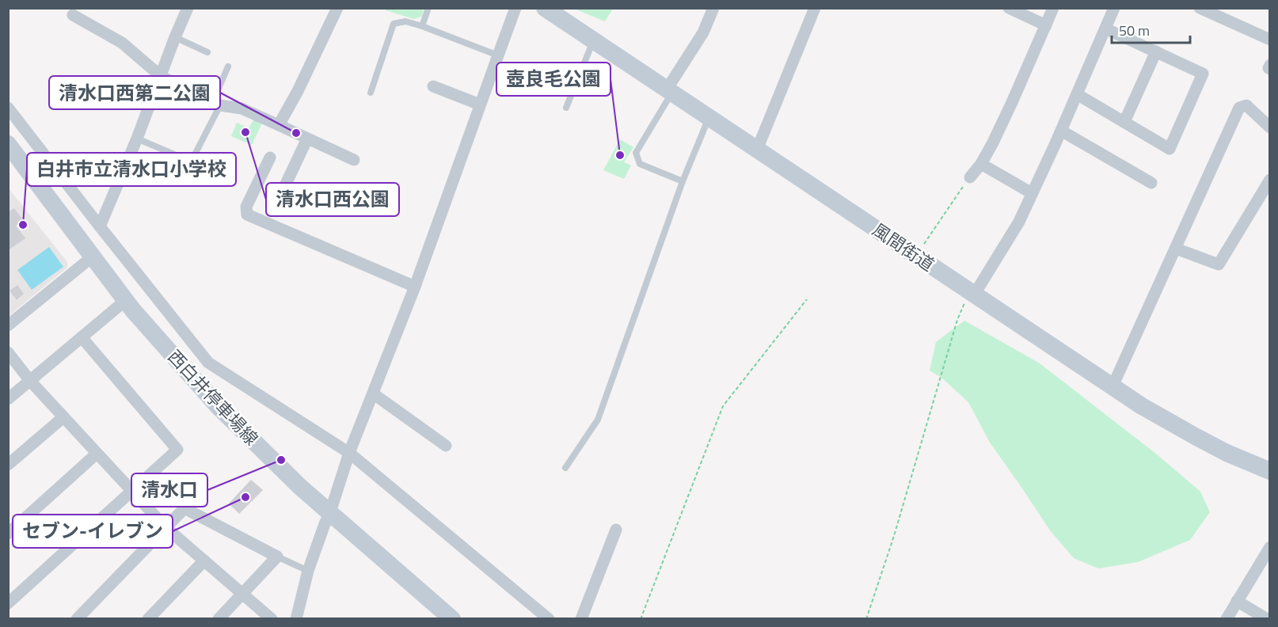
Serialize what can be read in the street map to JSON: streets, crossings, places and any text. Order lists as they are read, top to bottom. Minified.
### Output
{"streets":{"main road":["風間街道","西白井停車場線"]},"places":["清水口西公園","清水口西第二公園","壺良毛公園","白井市立清水口小学校","清水口","セブン-イレブン"],"scale_bar":"50 m"}
